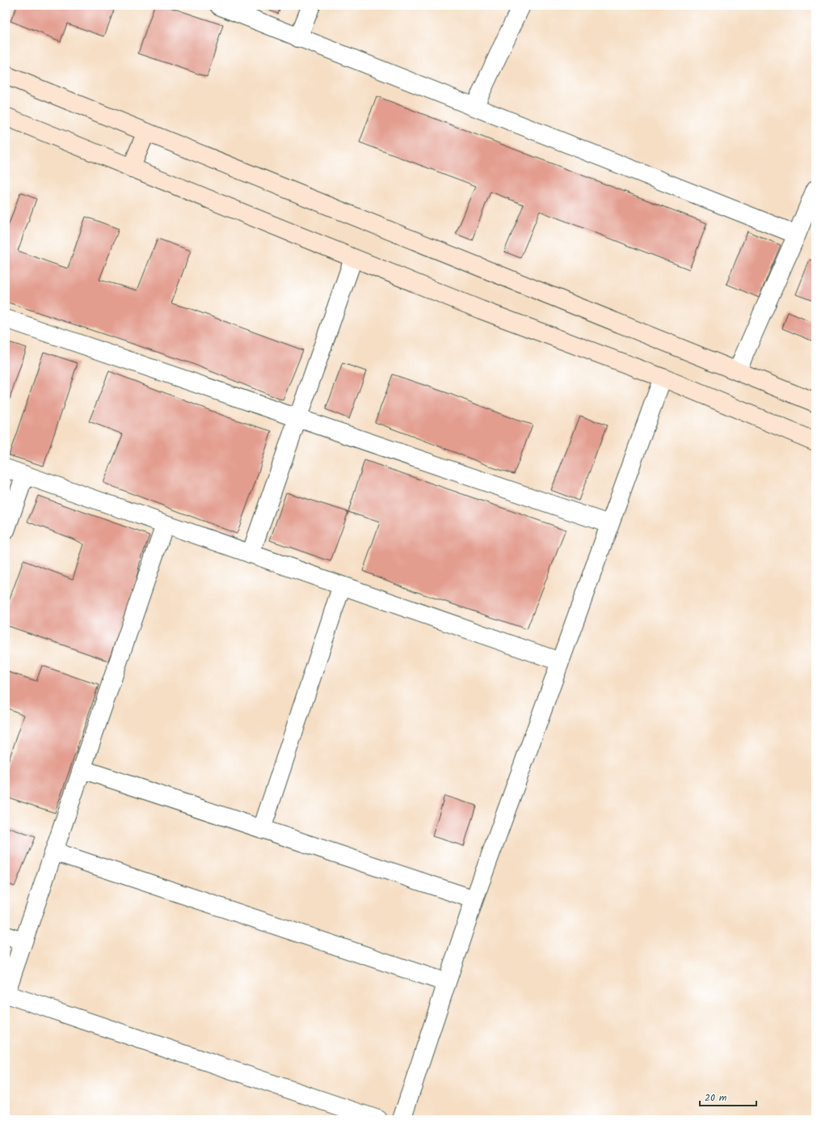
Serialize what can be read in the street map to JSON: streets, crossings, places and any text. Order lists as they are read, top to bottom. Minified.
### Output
{"scale_bar":"20 m"}
